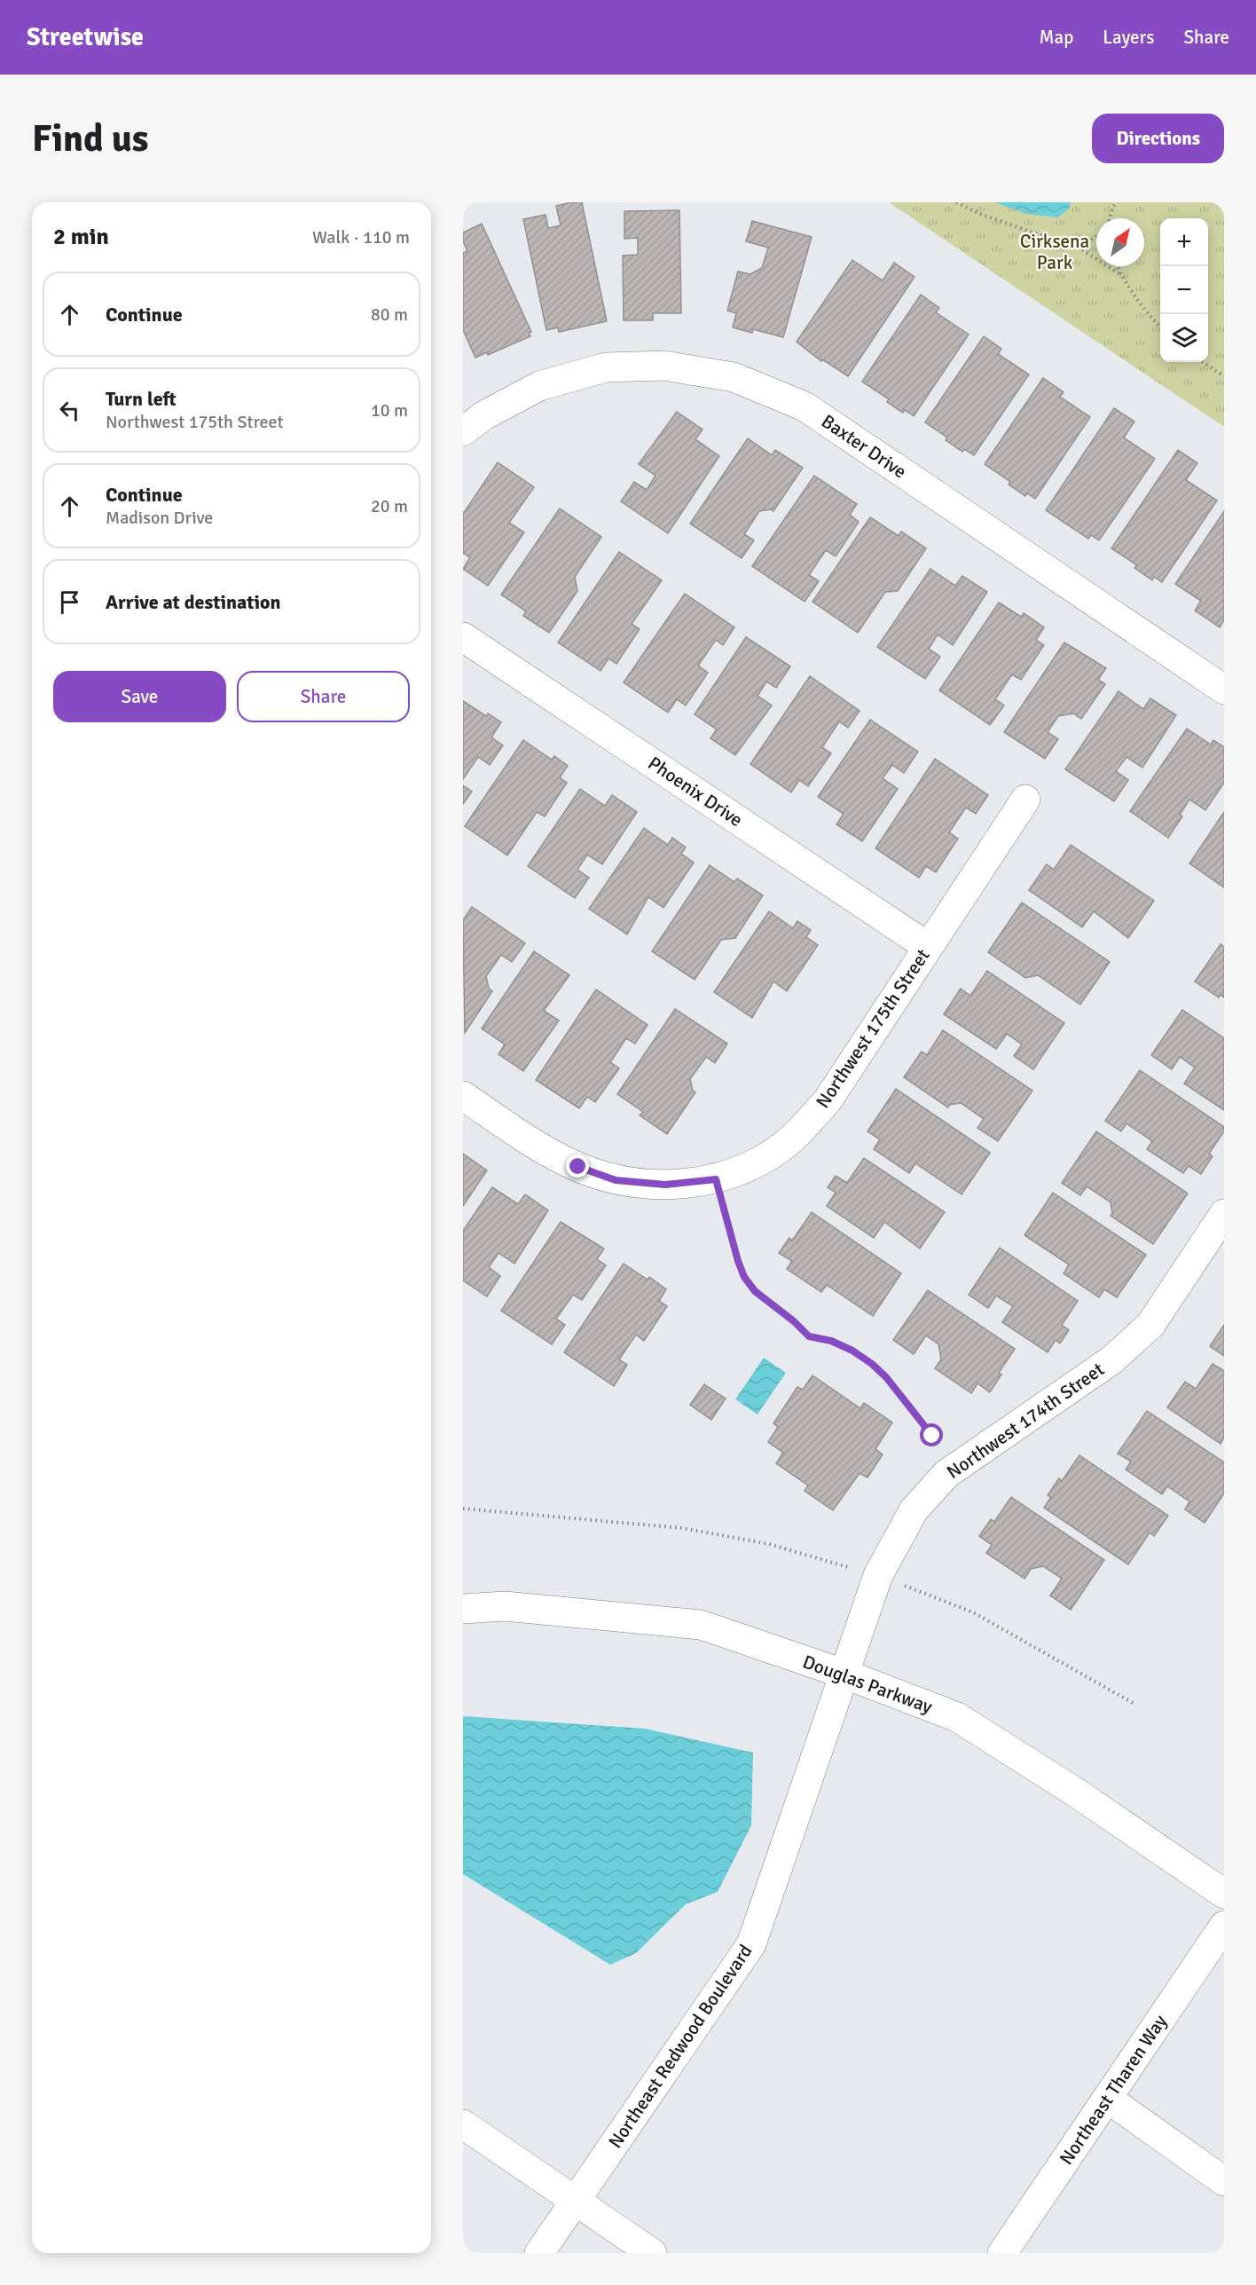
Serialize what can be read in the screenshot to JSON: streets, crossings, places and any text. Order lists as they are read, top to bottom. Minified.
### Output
{"streets":{"street":["Baxter Drive","Phoenix Drive","Northwest 175th Street","Northwest 174th Street","Douglas Parkway","Northeast Redwood Boulevard","Northeast Tharen Way"]},"crossings":[["Phoenix Drive","Northwest 175th Street"],["Northwest 174th Street","Douglas Parkway"],["Northwest 174th Street","Northeast Redwood Boulevard"],["Douglas Parkway","Northeast Redwood Boulevard"]],"parks":["Cirksena Park"],"north":"top right","page":{"header":"Streetwise","nav":["Map","Layers","Share"],"buttons":["Directions",["Save","Share"]],"title":"Find us","heading":["2 min","Walk · 110 m"],"map_buttons":["+","−"],"list":[["Continue","80 m"],["Turn left","Northwest 175th Street","10 m"],["Continue","Madison Drive","20 m"],"Arrive at destination"]}}
